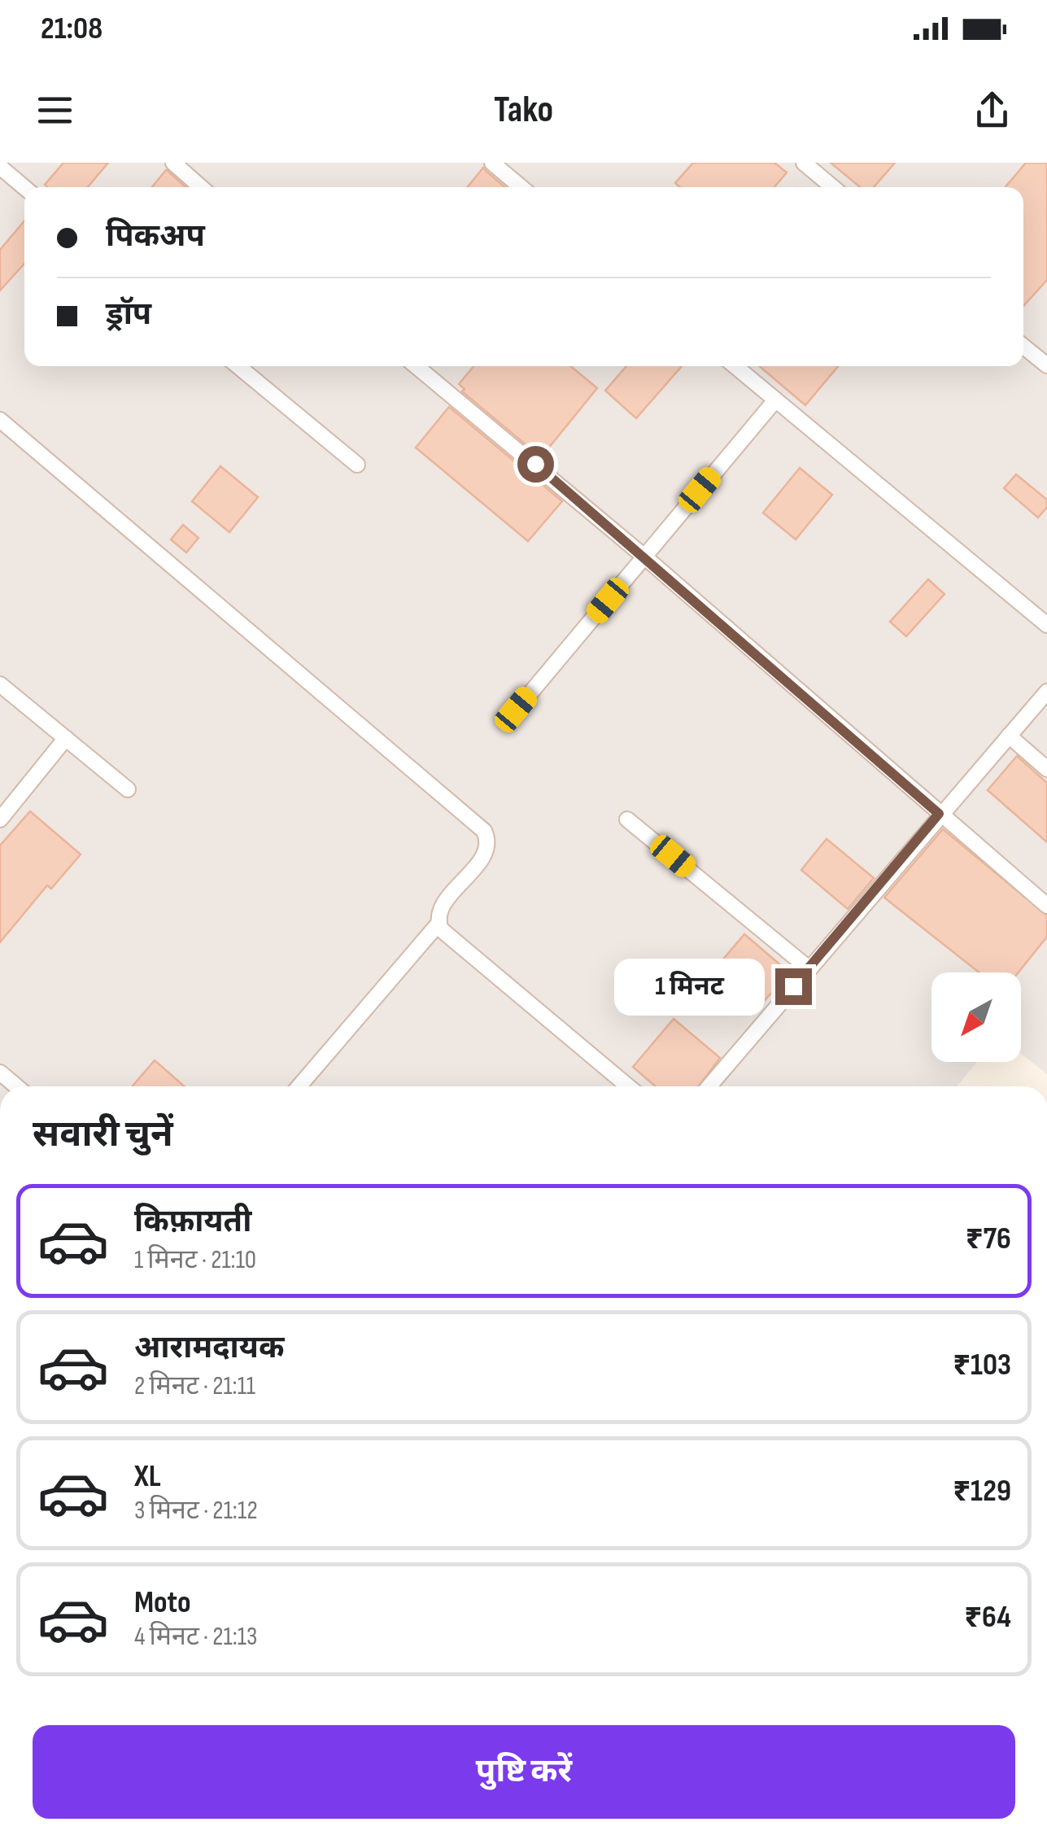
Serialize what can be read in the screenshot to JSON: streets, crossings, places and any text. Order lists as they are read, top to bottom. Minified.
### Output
{"north":"bottom left","page":{"status":"21:08","header":"Tako","banner":["पिकअप","ड्रॉप"],"bubble":"1 मिनट","heading":"सवारी चुनें","list":[{"name":"किफ़ायती","note":"1 मिनट · 21:10","value":"₹76"},{"name":"आरामदायक","note":"2 मिनट · 21:11","value":"₹103"},{"name":"XL","note":"3 मिनट · 21:12","value":"₹129"},{"name":"Moto","note":"4 मिनट · 21:13","value":"₹64"}],"buttons":"पुष्टि करें"}}
